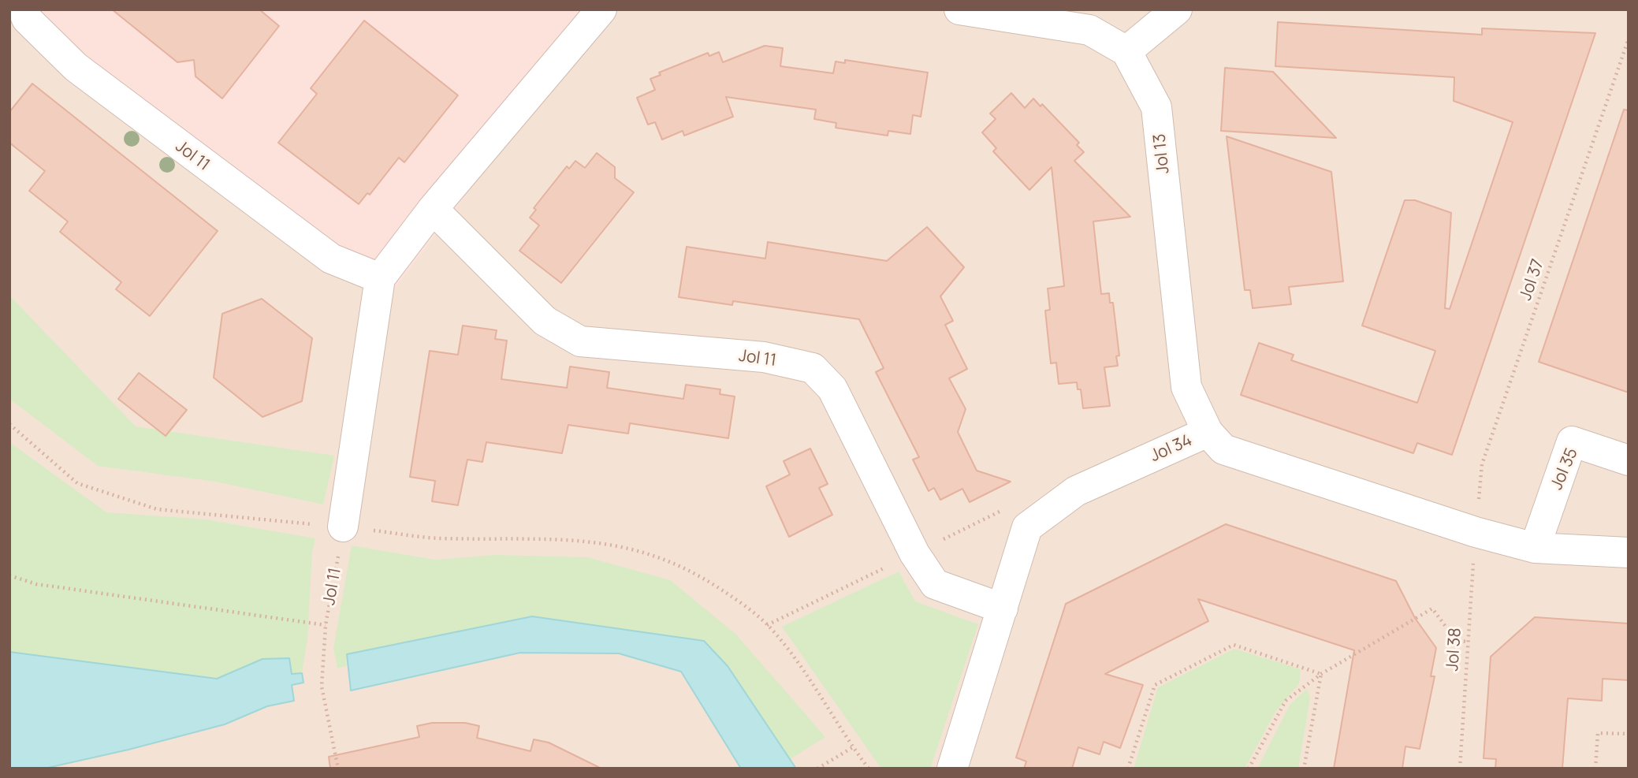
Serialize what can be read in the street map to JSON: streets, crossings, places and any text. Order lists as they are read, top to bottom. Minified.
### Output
{"streets":{"street":["Jol 13","Jol 11","Jol 34","Jol 35"],"path":["Jol 37","Jol 38"]},"crossings":[["Jol 13","Jol 34"],["Jol 11","Jol 34"],["Jol 37","Jol 34"],["Jol 37","Jol 38"],["Jol 34","Jol 35"],["Jol 34","Jol 38"]]}
